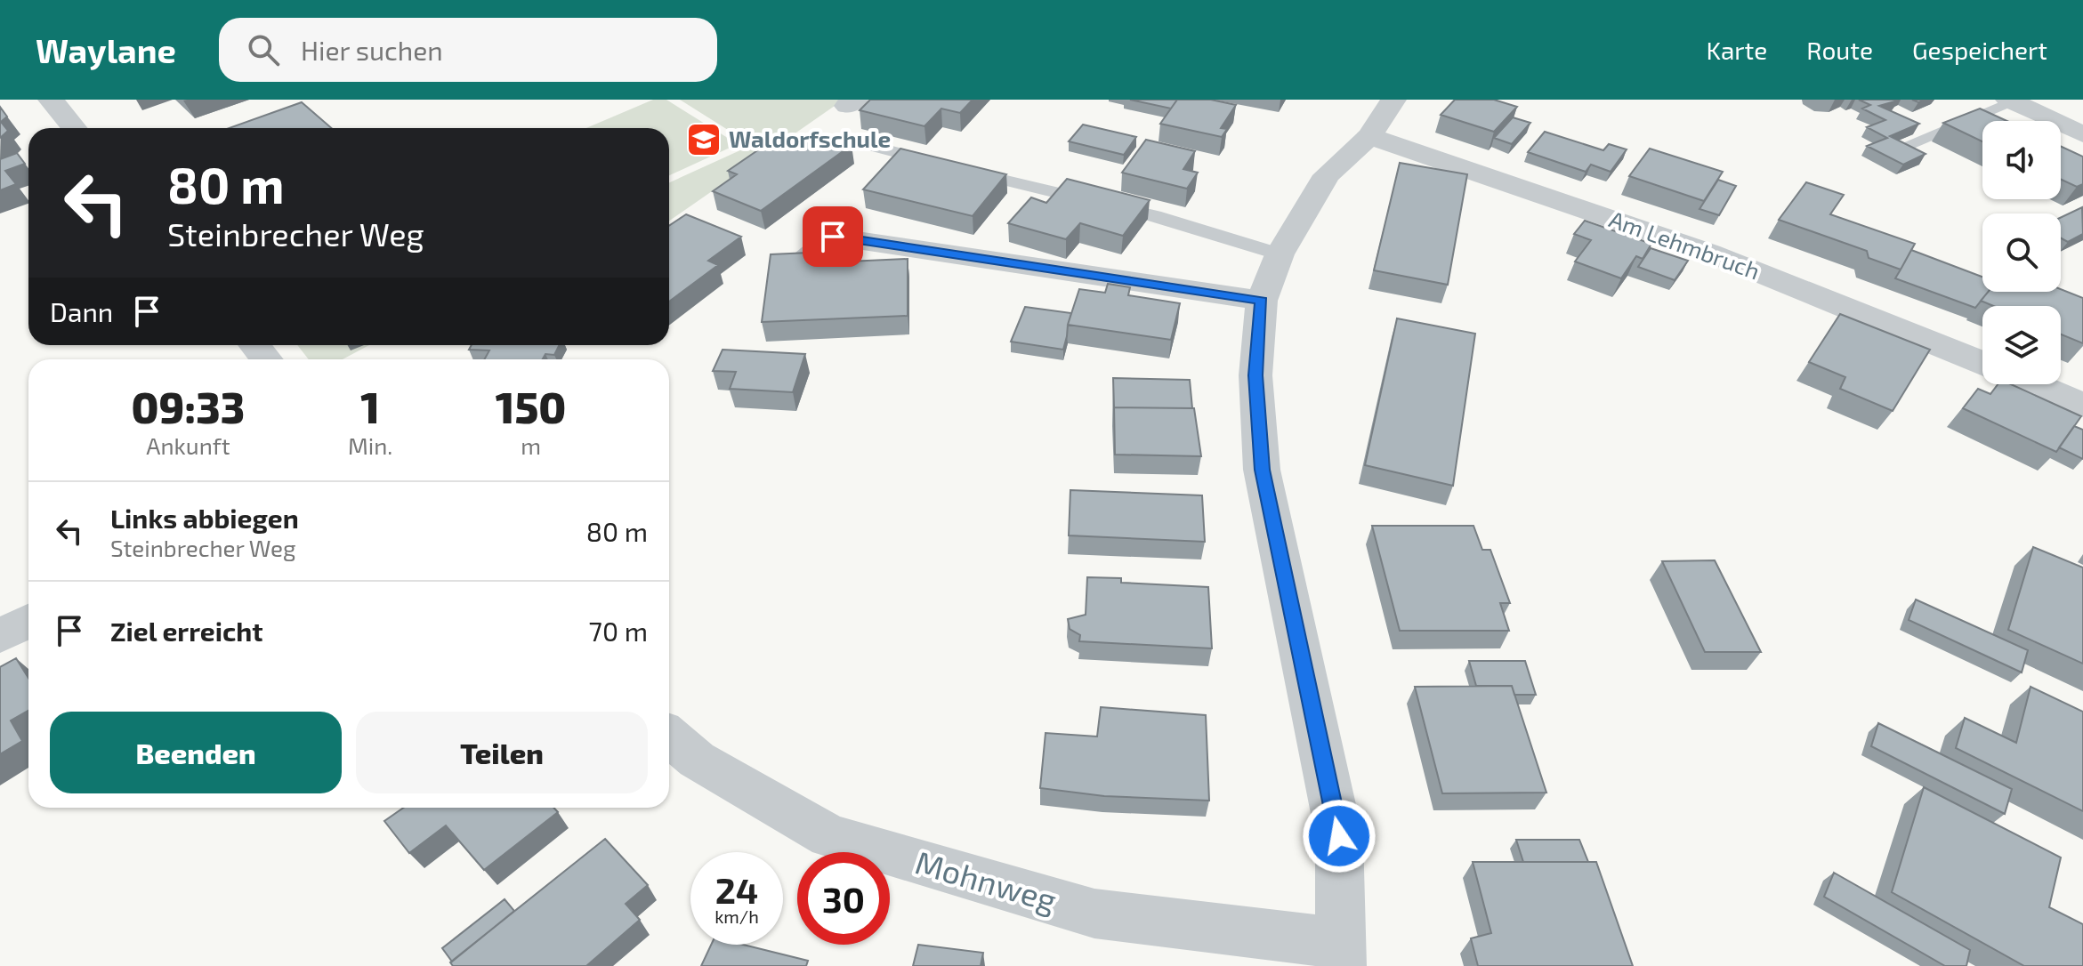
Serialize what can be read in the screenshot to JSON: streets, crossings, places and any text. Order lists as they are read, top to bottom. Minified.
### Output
{"streets":{"street":["Am Lehmbruch","Mohnweg"]},"places":{"school or university":["Waldorfschule"]},"page":{"header":"Waylane","search":"Hier suchen","nav":["Karte","Route","Gespeichert"],"turn":["80 m","Steinbrecher Weg"],"then":"Dann","eta":["09:33","Ankunft","1","Min.","150","m"],"list":[{"name":"Links abbiegen","note":"Steinbrecher Weg","value":"80 m"},{"name":"Ziel erreicht","value":"70 m"}],"buttons":["Beenden","Teilen"],"speed":"24 km/h","limit":"30"}}
